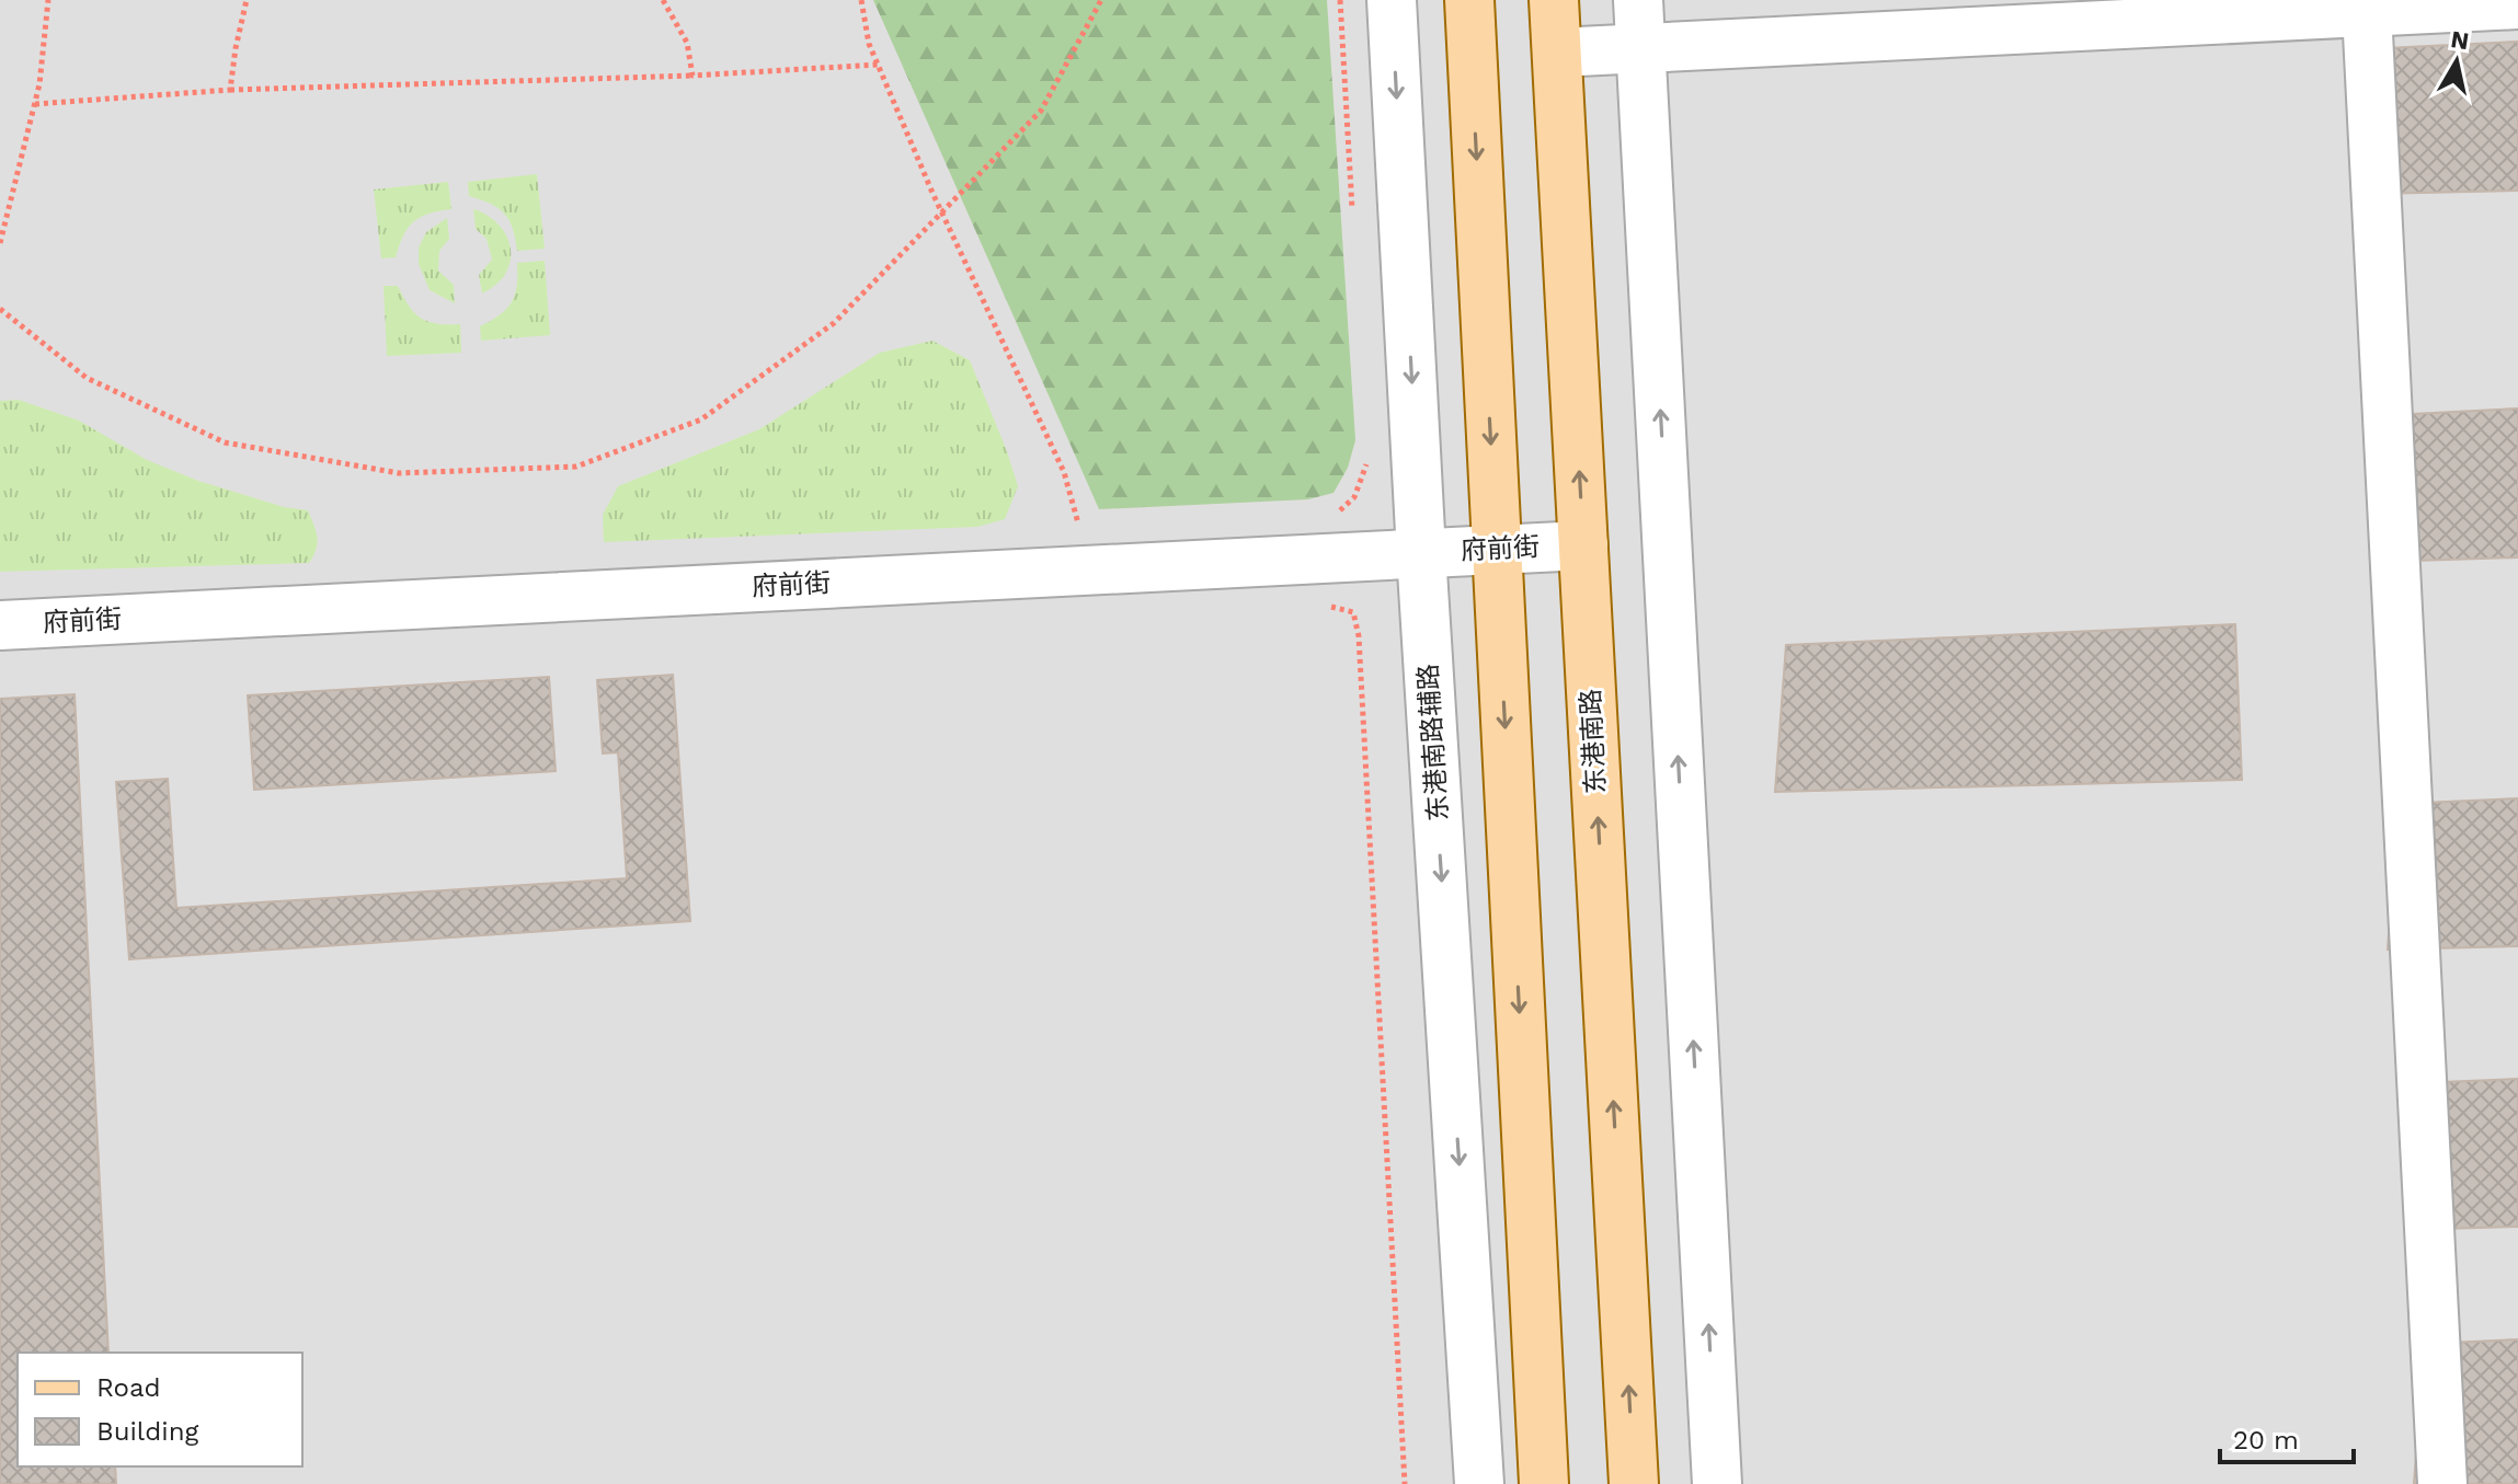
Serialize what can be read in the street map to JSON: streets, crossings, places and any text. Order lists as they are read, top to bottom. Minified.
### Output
{"streets":{"main road":["东港南路"],"street":["府前街","东港南路辅路"]},"crossings":[["府前街","东港南路"],["府前街","东港南路辅路"]],"legend":["Road","Building"],"scale_bar":"20 m","north":"top"}
